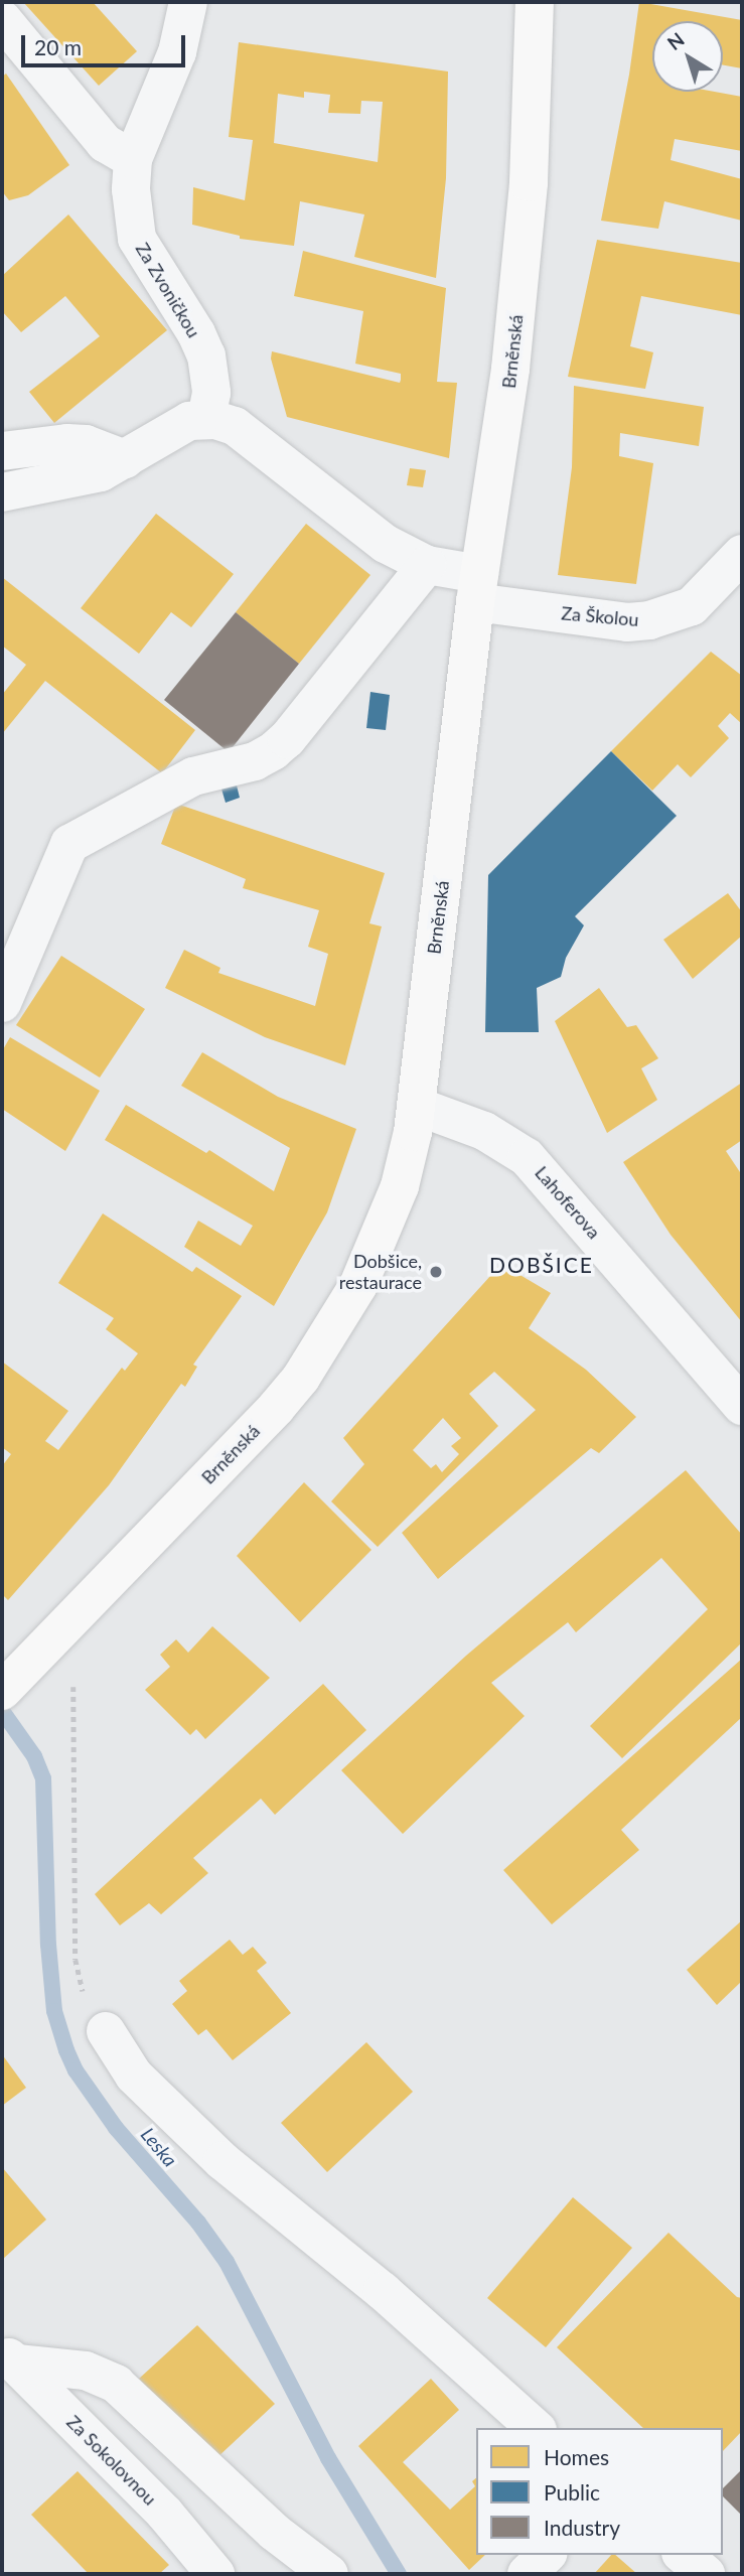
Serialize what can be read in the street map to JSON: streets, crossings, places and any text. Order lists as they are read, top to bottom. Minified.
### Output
{"streets":{"main road":["Brněnská"],"street":["Za Zvoničkou","Za Školou","Lahoferova","Za Sokolovnou"]},"crossings":[["Brněnská","Za Školou"],["Brněnská","Lahoferova"]],"districts":["DOBŠICE"],"water":["Leska"],"places":["Dobšice, restaurace"],"legend":["Homes","Public","Industry"],"scale_bar":"20 m","north":"top left"}
